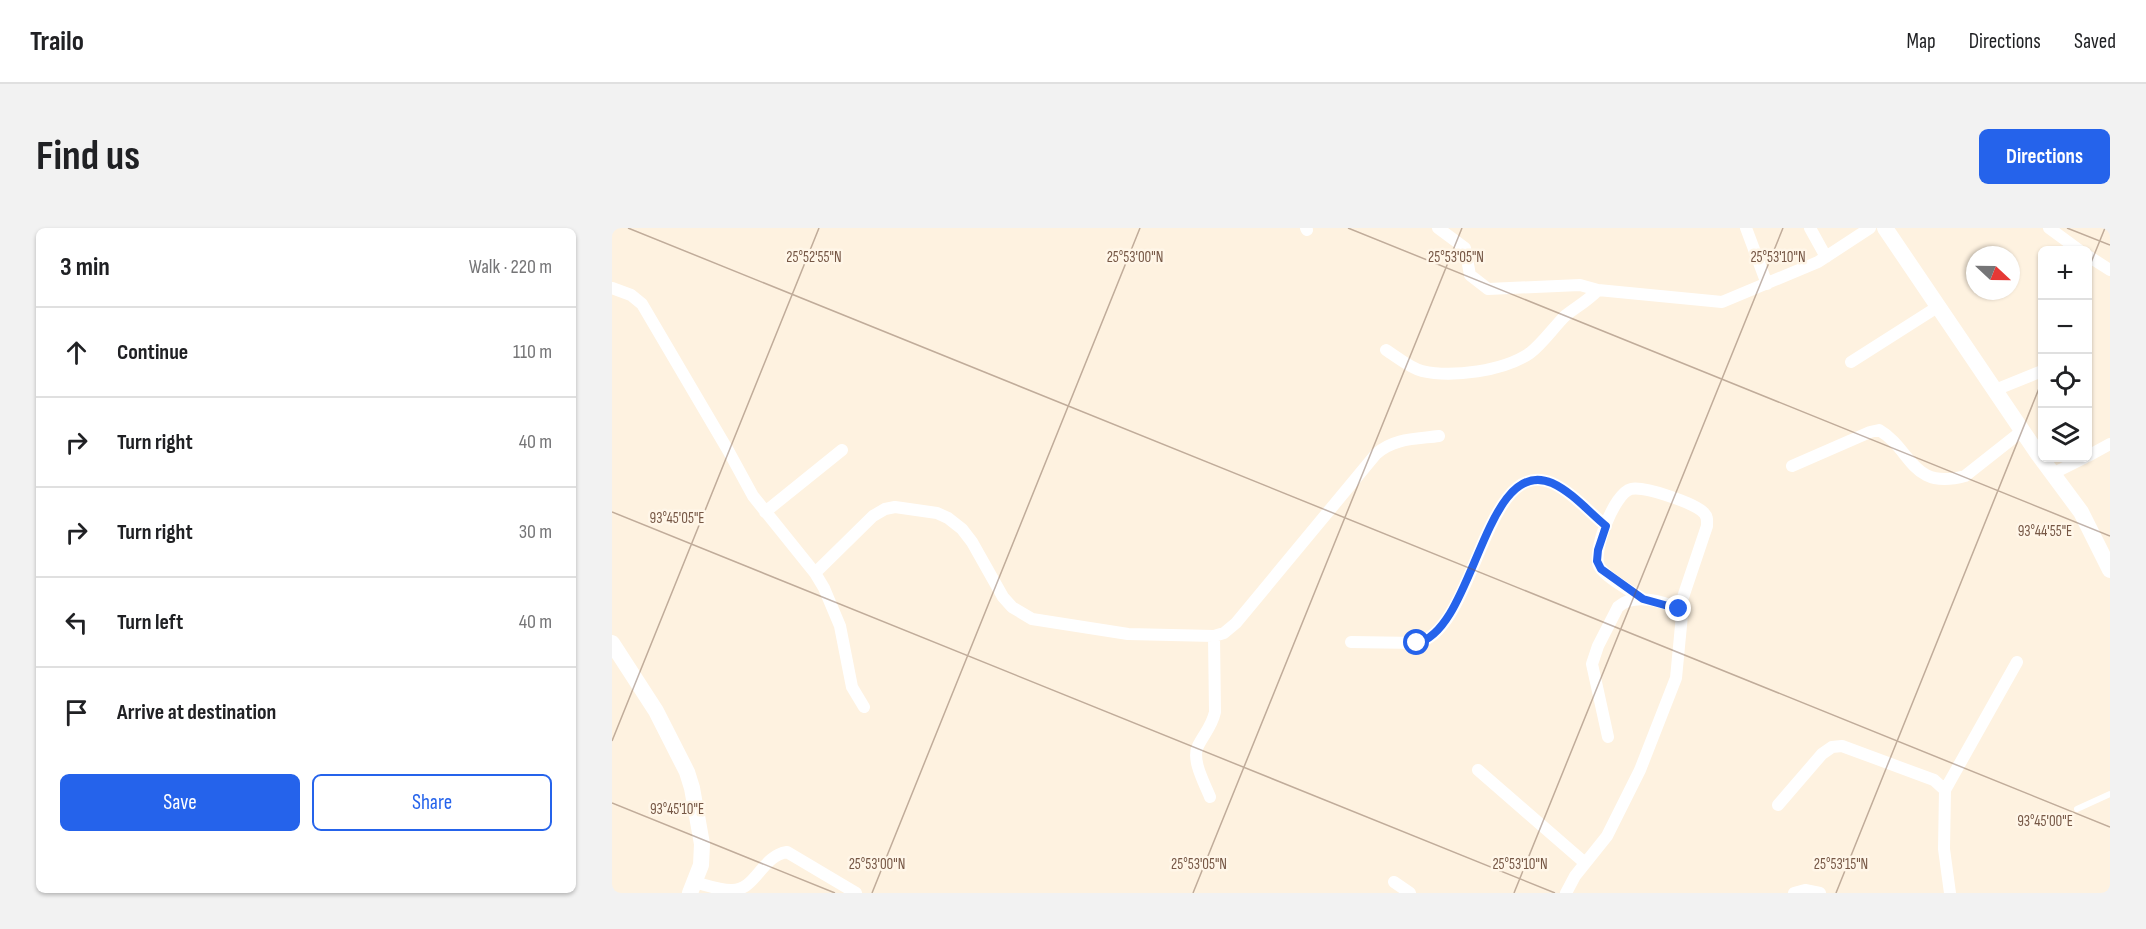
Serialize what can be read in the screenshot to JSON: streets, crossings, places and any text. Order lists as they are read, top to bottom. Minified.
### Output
{"north":"right","page":{"header":"Trailo","nav":["Map","Directions","Saved"],"buttons":["Directions",["Save","Share"]],"title":"Find us","heading":["3 min","Walk · 220 m"],"map_buttons":["+","−"],"list":[["Continue","110 m"],["Turn right","40 m"],["Turn right","30 m"],["Turn left","40 m"],"Arrive at destination"]},"coordinates":["25°52'55\"N","25°53'00\"N","25°53'05\"N","25°53'10\"N","93°45'05\"E","93°44'55\"E","93°45'10\"E","93°45'00\"E","25°53'15\"N"]}
